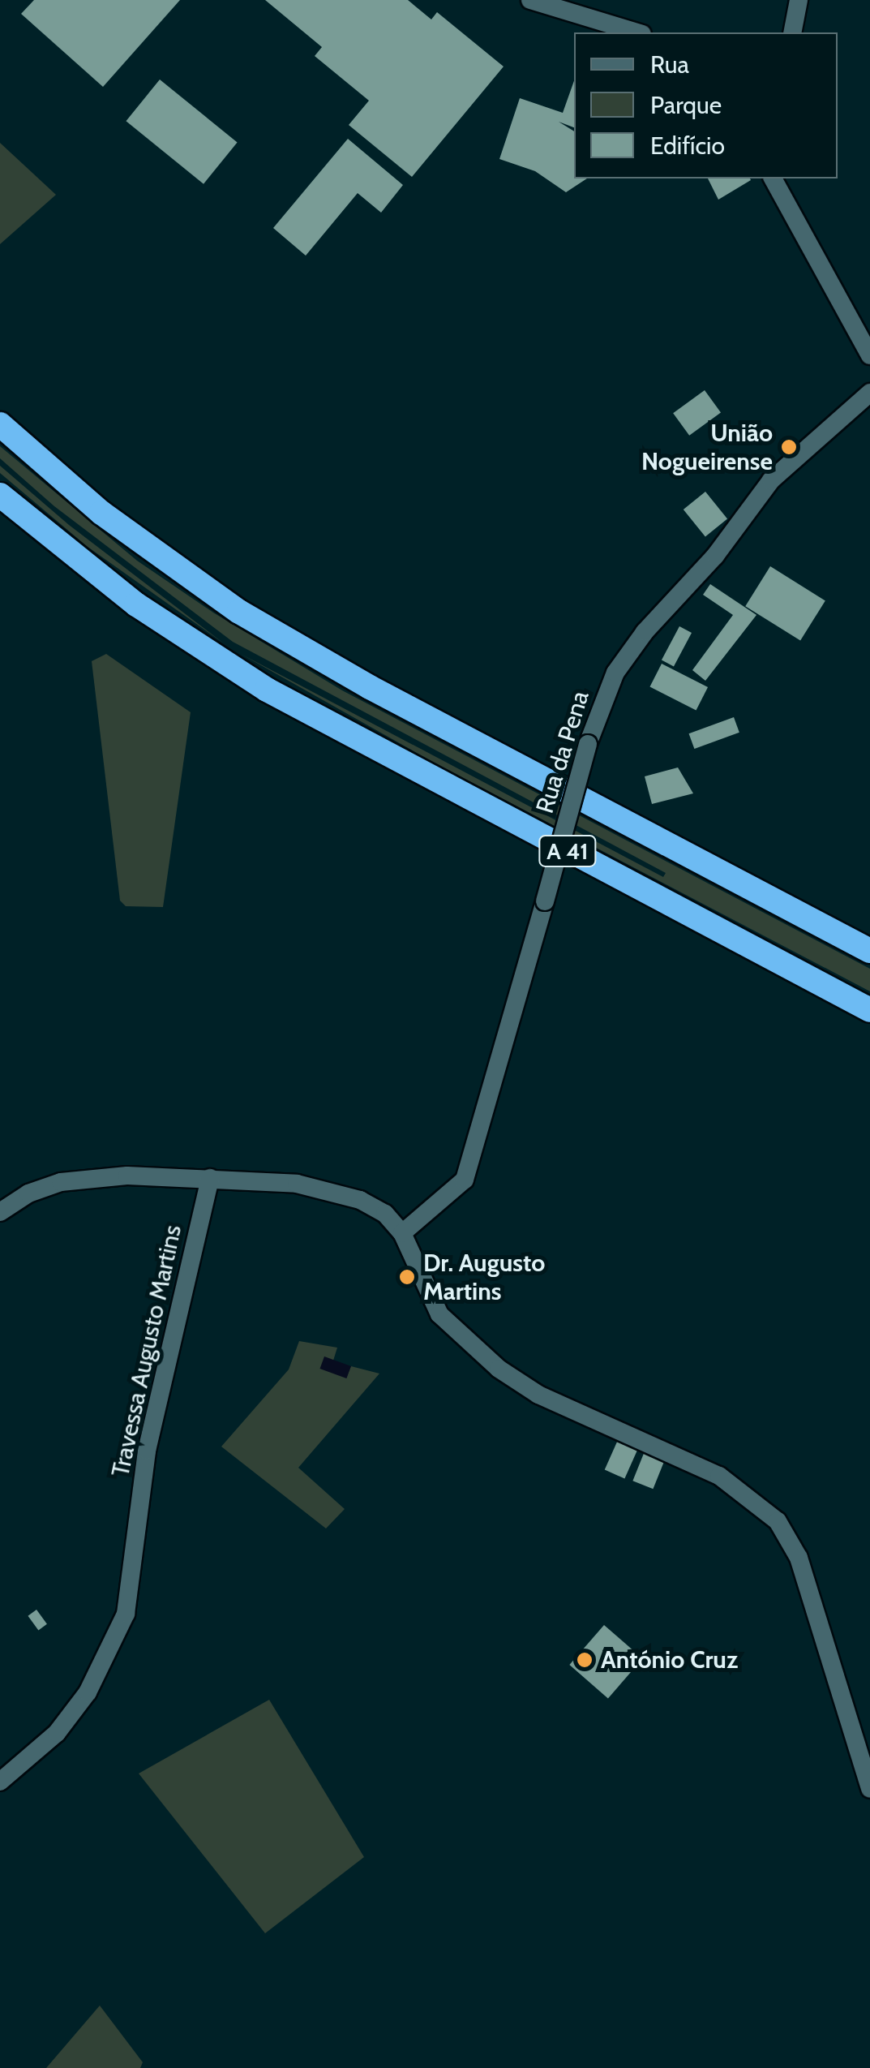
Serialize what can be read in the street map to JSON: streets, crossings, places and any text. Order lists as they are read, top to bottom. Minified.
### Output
{"streets":{"highway":["A 41"],"street":["Rua da Pena","Travessa Augusto Martins"]},"places":["União Nogueirense","Dr. Augusto Martins","António Cruz"],"legend":["Rua","Parque","Edifício"]}
